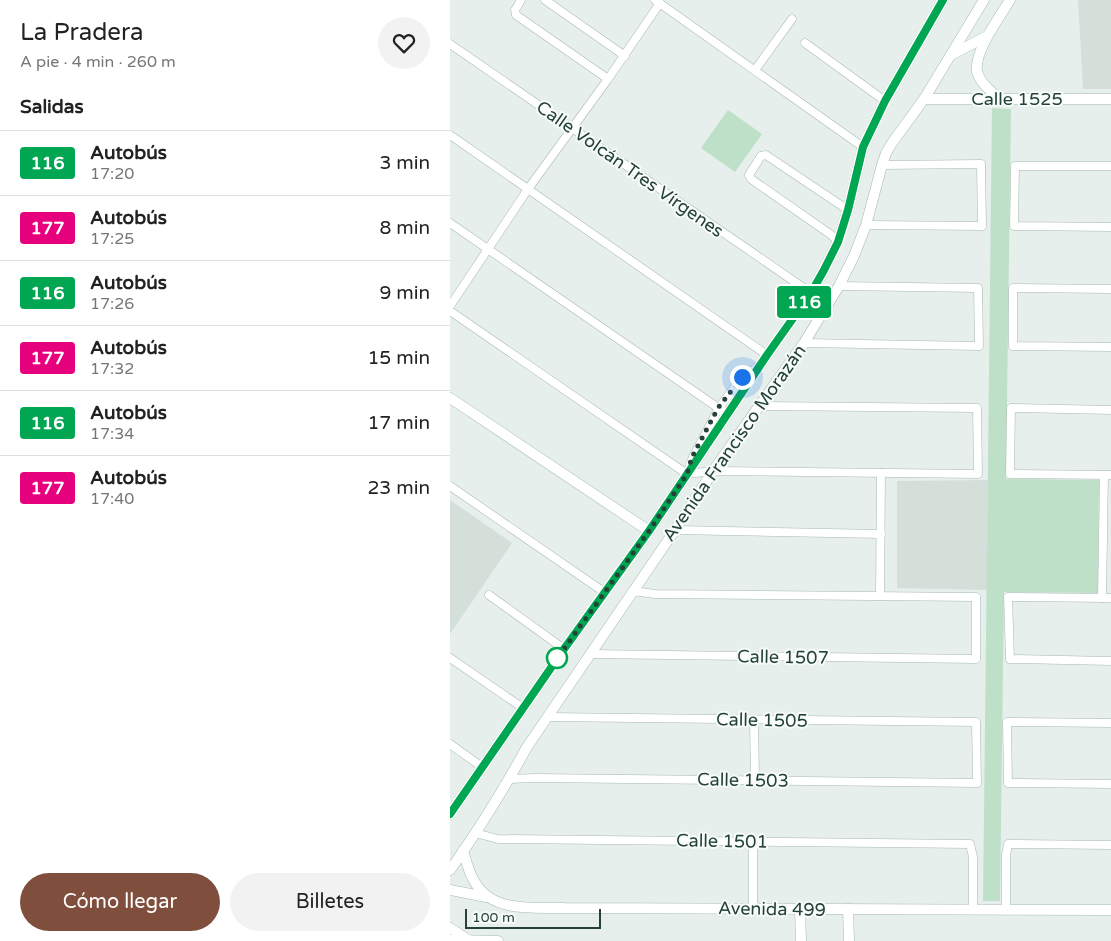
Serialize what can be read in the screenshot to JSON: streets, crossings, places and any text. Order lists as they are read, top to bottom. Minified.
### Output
{"streets":{"street":["Calle 1525","Calle Volcán Tres Vírgenes","Avenida Francisco Morazán","Calle 1507","Calle 1505","Calle 1503","Calle 1501","Avenida 499"]},"crossings":[["Calle 1525","Avenida Francisco Morazán"],["Calle Volcán Tres Vírgenes","Avenida Francisco Morazán"],["Avenida Francisco Morazán","Calle 1507"],["Avenida Francisco Morazán","Calle 1505"],["Avenida Francisco Morazán","Calle 1503"],["Avenida Francisco Morazán","Calle 1501"],["Calle 1505","Calle 1503"],["Calle 1501","Avenida 499"]],"lines":["bus line 116"],"scale_bar":"100 m","page":{"heading":[["La Pradera","A pie · 4 min · 260 m"],"Salidas"],"on_map":"116","list":[{"mark":"116","name":"Autobús","note":"17:20","value":"3 min"},{"mark":"177","name":"Autobús","note":"17:25","value":"8 min"},{"mark":"116","name":"Autobús","note":"17:26","value":"9 min"},{"mark":"177","name":"Autobús","note":"17:32","value":"15 min"},{"mark":"116","name":"Autobús","note":"17:34","value":"17 min"},{"mark":"177","name":"Autobús","note":"17:40","value":"23 min"}],"buttons":["Cómo llegar","Billetes"],"scale":"100 m"}}
